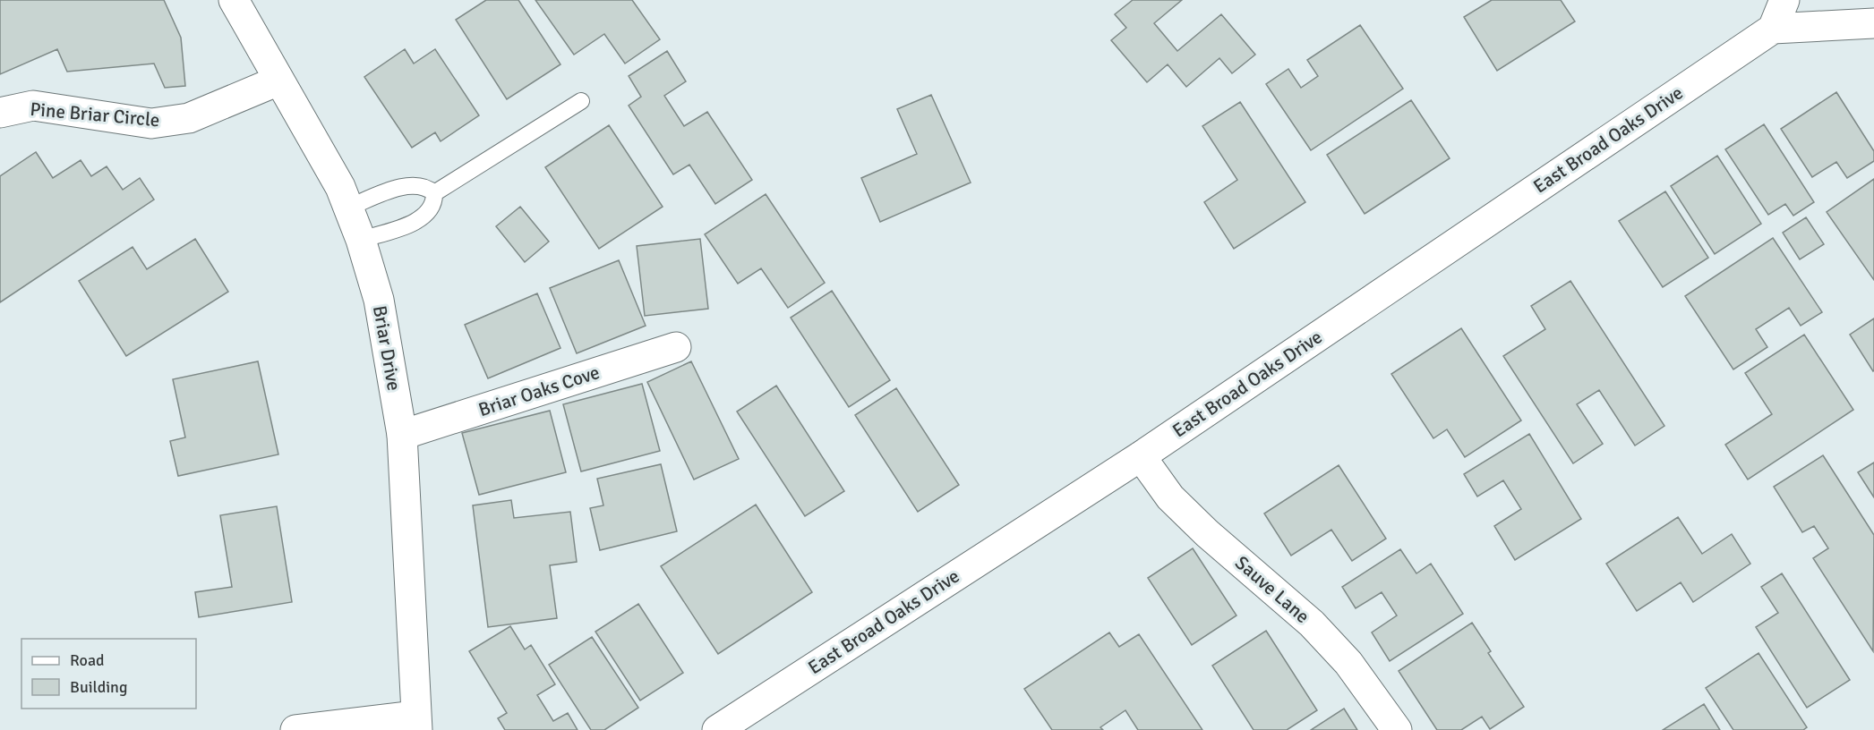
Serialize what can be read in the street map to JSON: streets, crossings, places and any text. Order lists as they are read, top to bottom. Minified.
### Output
{"streets":{"street":["Pine Briar Circle","East Broad Oaks Drive","Briar Drive","Briar Oaks Cove","Sauve Lane"]},"crossings":[["Pine Briar Circle","Briar Drive"],["East Broad Oaks Drive","Sauve Lane"],["Briar Drive","Briar Oaks Cove"]],"legend":["Road","Building"]}
